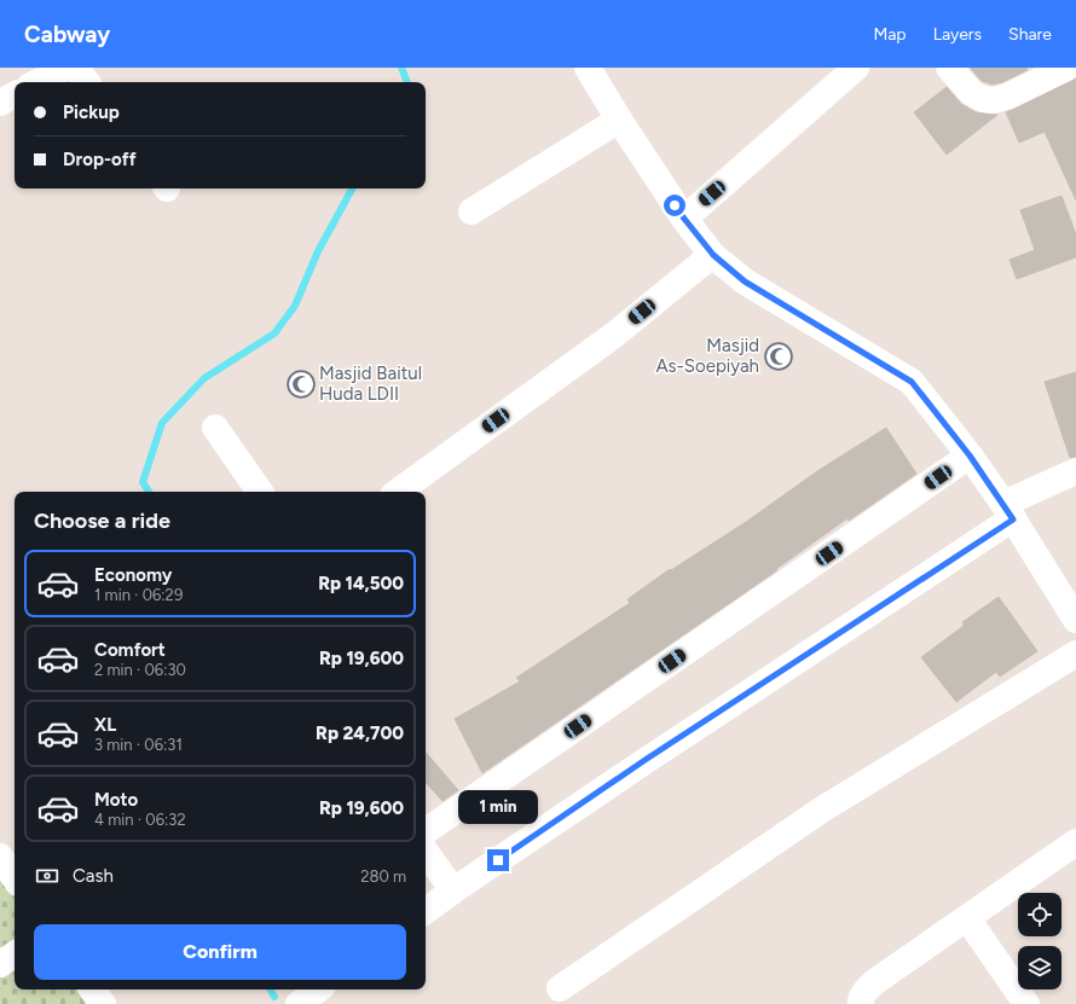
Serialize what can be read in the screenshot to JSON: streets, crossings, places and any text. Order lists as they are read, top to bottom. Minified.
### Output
{"places":{"mosque":["Masjid As-Soepiyah","Masjid Baitul Huda LDII"]},"page":{"header":"Cabway","nav":["Map","Layers","Share"],"banner":["Pickup","Drop-off"],"heading":"Choose a ride","list":[{"name":"Economy","note":"1 min · 06:29","value":"Rp 14,500"},{"name":"Comfort","note":"2 min · 06:30","value":"Rp 19,600"},{"name":"XL","note":"3 min · 06:31","value":"Rp 24,700"},{"name":"Moto","note":"4 min · 06:32","value":"Rp 19,600"}],"bubble":"1 min","pay":["Cash","280 m"],"buttons":"Confirm"}}
